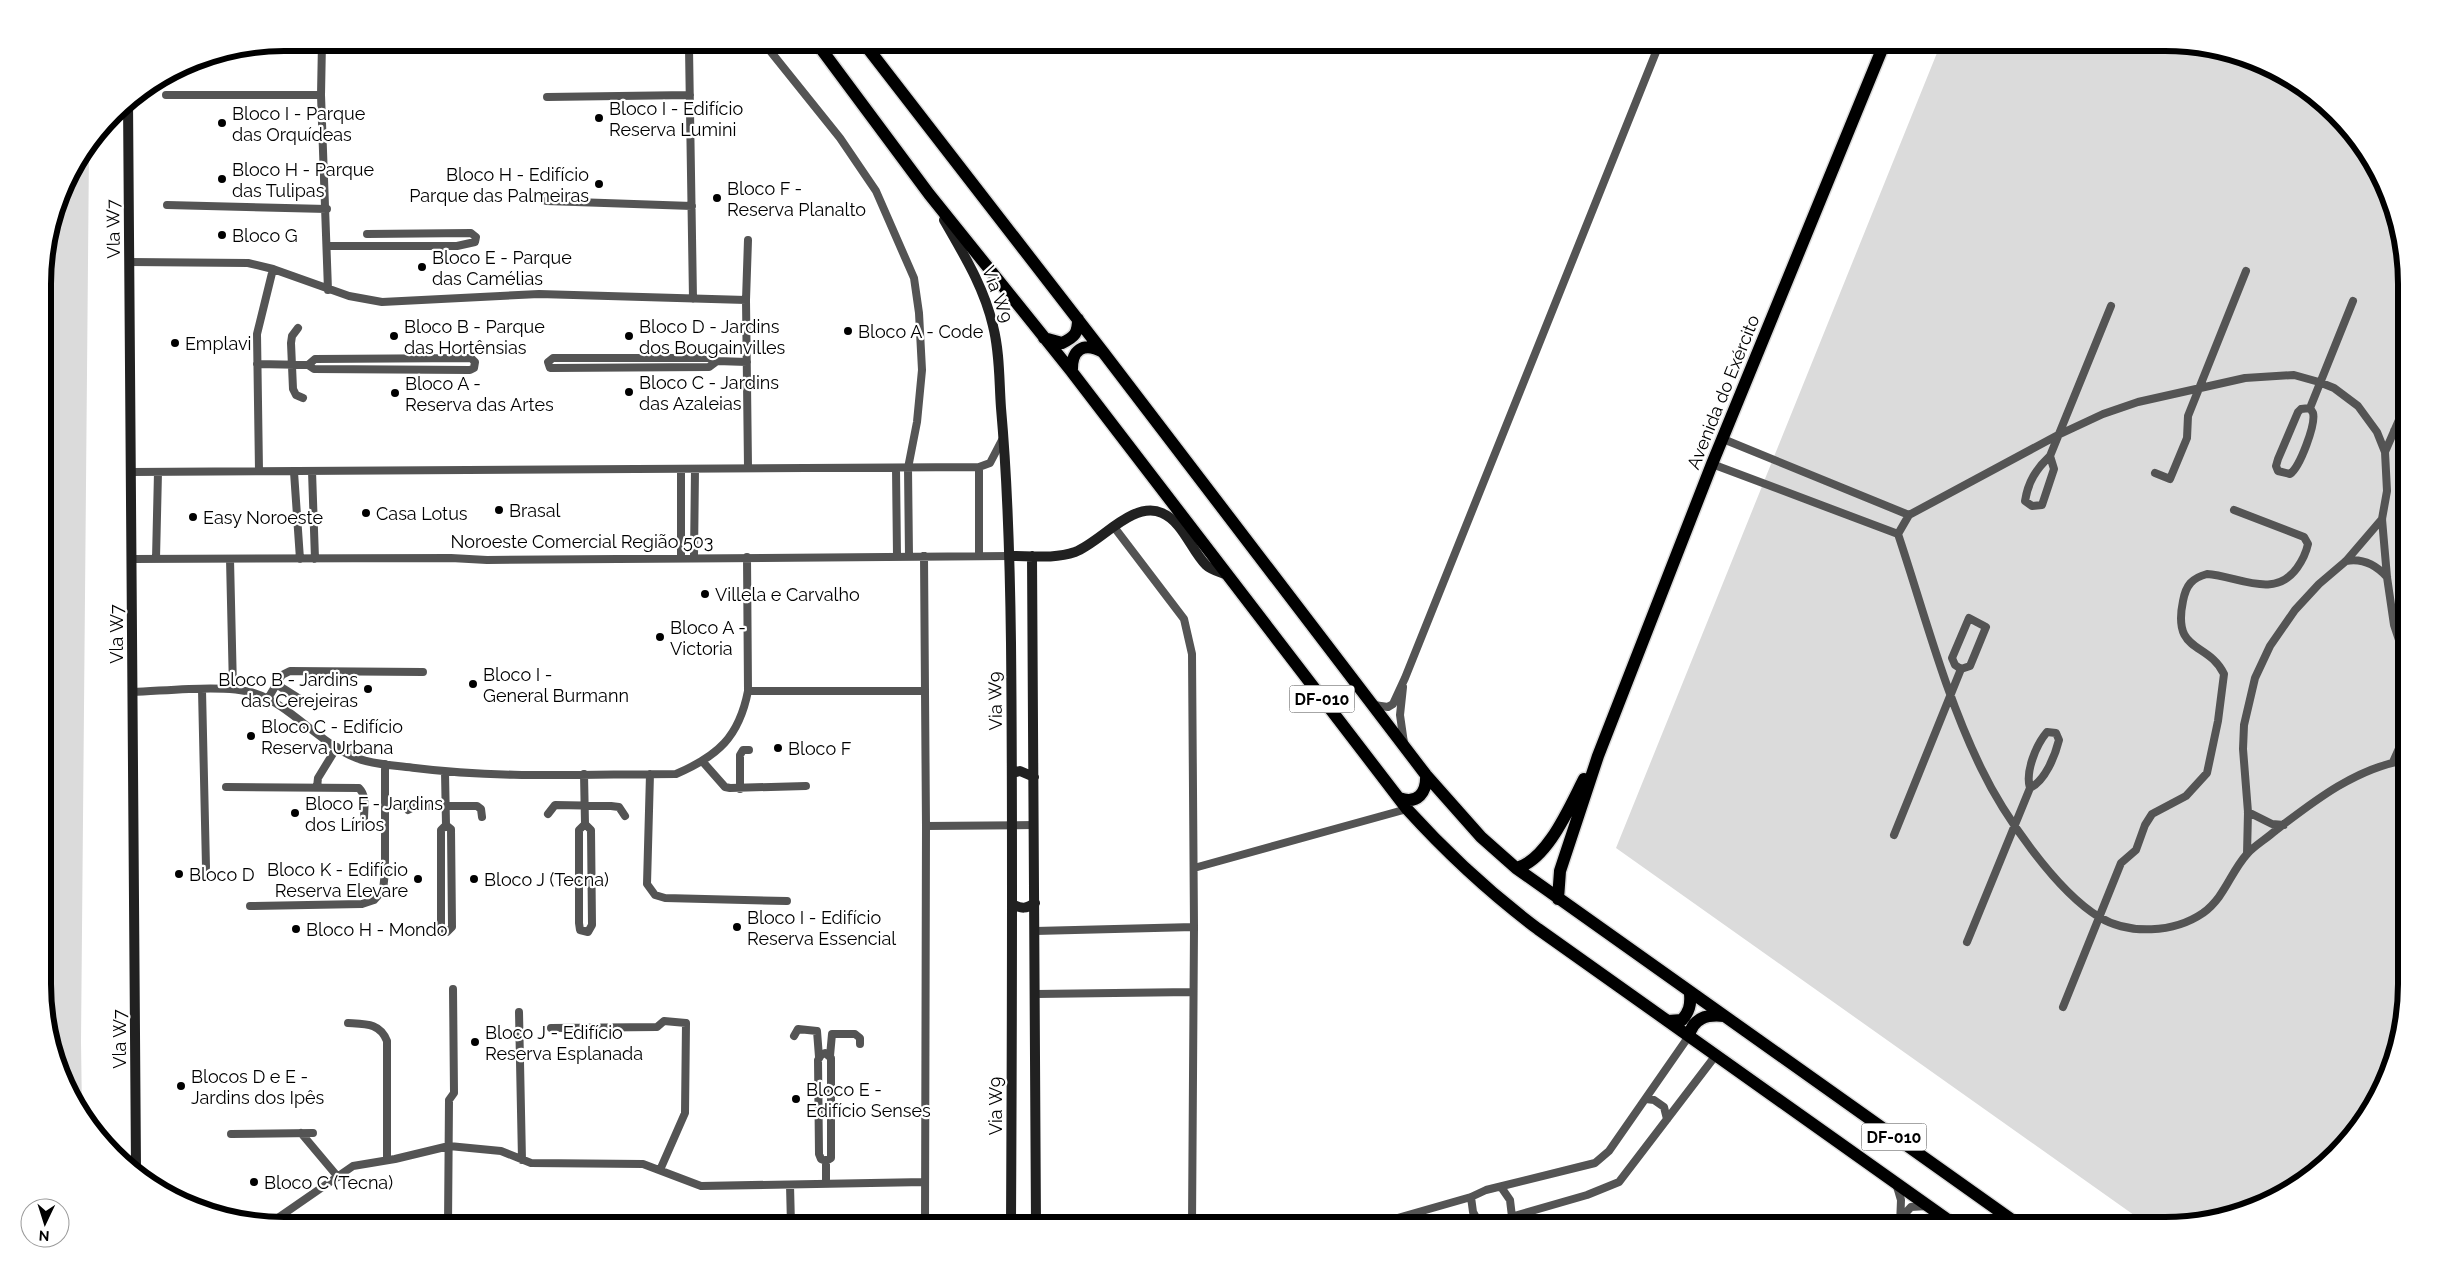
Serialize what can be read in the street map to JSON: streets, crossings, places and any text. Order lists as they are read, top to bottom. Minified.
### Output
{"streets":{"main road":["Avenida do Exército","DF-010"],"street":["Vla W7","Via W9","Noroeste Comercial Região 503"]},"crossings":[["Vla W7","Noroeste Comercial Região 503"],["Via W9","Noroeste Comercial Região 503"],["Via W9","DF-010"],["Avenida do Exército","DF-010"],["Noroeste Comercial Região 503","DF-010"]],"places":["Bloco I - Edifício Reserva Lumini","Bloco I - Parque das Orquídeas","Bloco H - Parque das Tulipas","Bloco H - Edifício Parque das Palmeiras","Bloco F - Reserva Planalto","Bloco G","Bloco E - Parque das Camélias","Bloco A - Code","Bloco B - Parque das Hortênsias","Bloco D - Jardins dos Bougainvilles","Emplavi","Bloco C - Jardins das Azaleias","Bloco A - Reserva das Artes","Brasal","Casa Lotus","Easy Noroeste","Villela e Carvalho","Bloco A - Victoria","Bloco I - General Burmann","Bloco B - Jardins das Cerejeiras","Bloco C - Edifício Reserva Urbana","Bloco F","Bloco F - Jardins dos Lírios","Bloco D","Bloco K - Edifício Reserva Elevare","Bloco J (Tecna)","Bloco I - Edifício Reserva Essencial","Bloco H - Mondo","Bloco J - Edifício Reserva Esplanada","Blocos D e E - Jardins dos Ipês","Bloco E - Edifício Senses","Bloco C (Tecna)"],"north":"bottom"}
